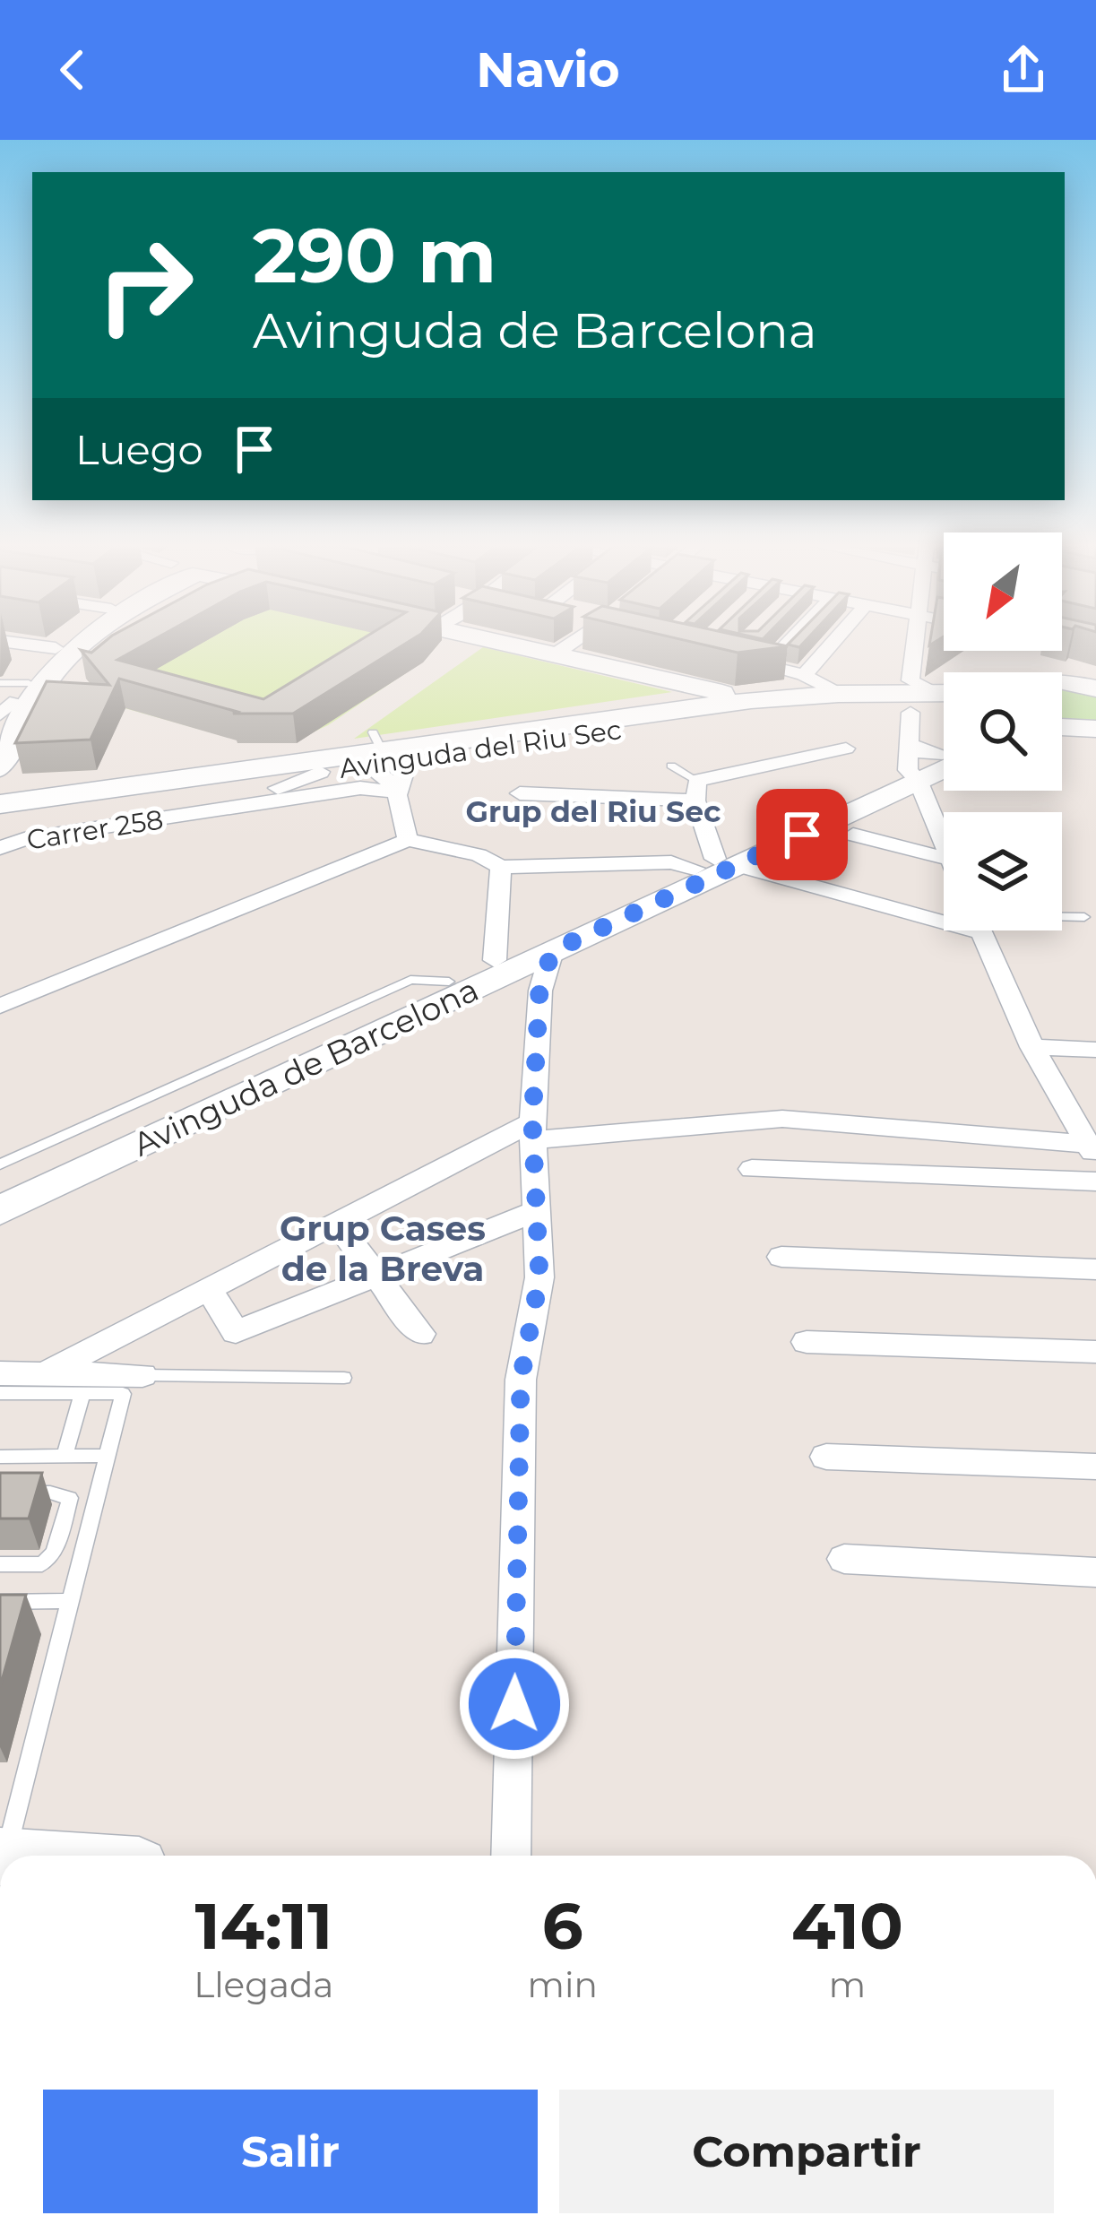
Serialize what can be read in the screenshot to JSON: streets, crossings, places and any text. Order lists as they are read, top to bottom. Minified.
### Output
{"streets":{"main road":["Avinguda del Riu Sec","Avinguda de Barcelona"],"street":["Carrer 258"]},"crossings":[["Avinguda del Riu Sec","Carrer 258"]],"districts":["Grup del Riu Sec","Grup Cases de la Breva"],"north":"bottom left","page":{"header":"Navio","turn":["290 m","Avinguda de Barcelona"],"then":"Luego","eta":["14:11","Llegada","6","min","410","m"],"buttons":["Salir","Compartir"]}}
